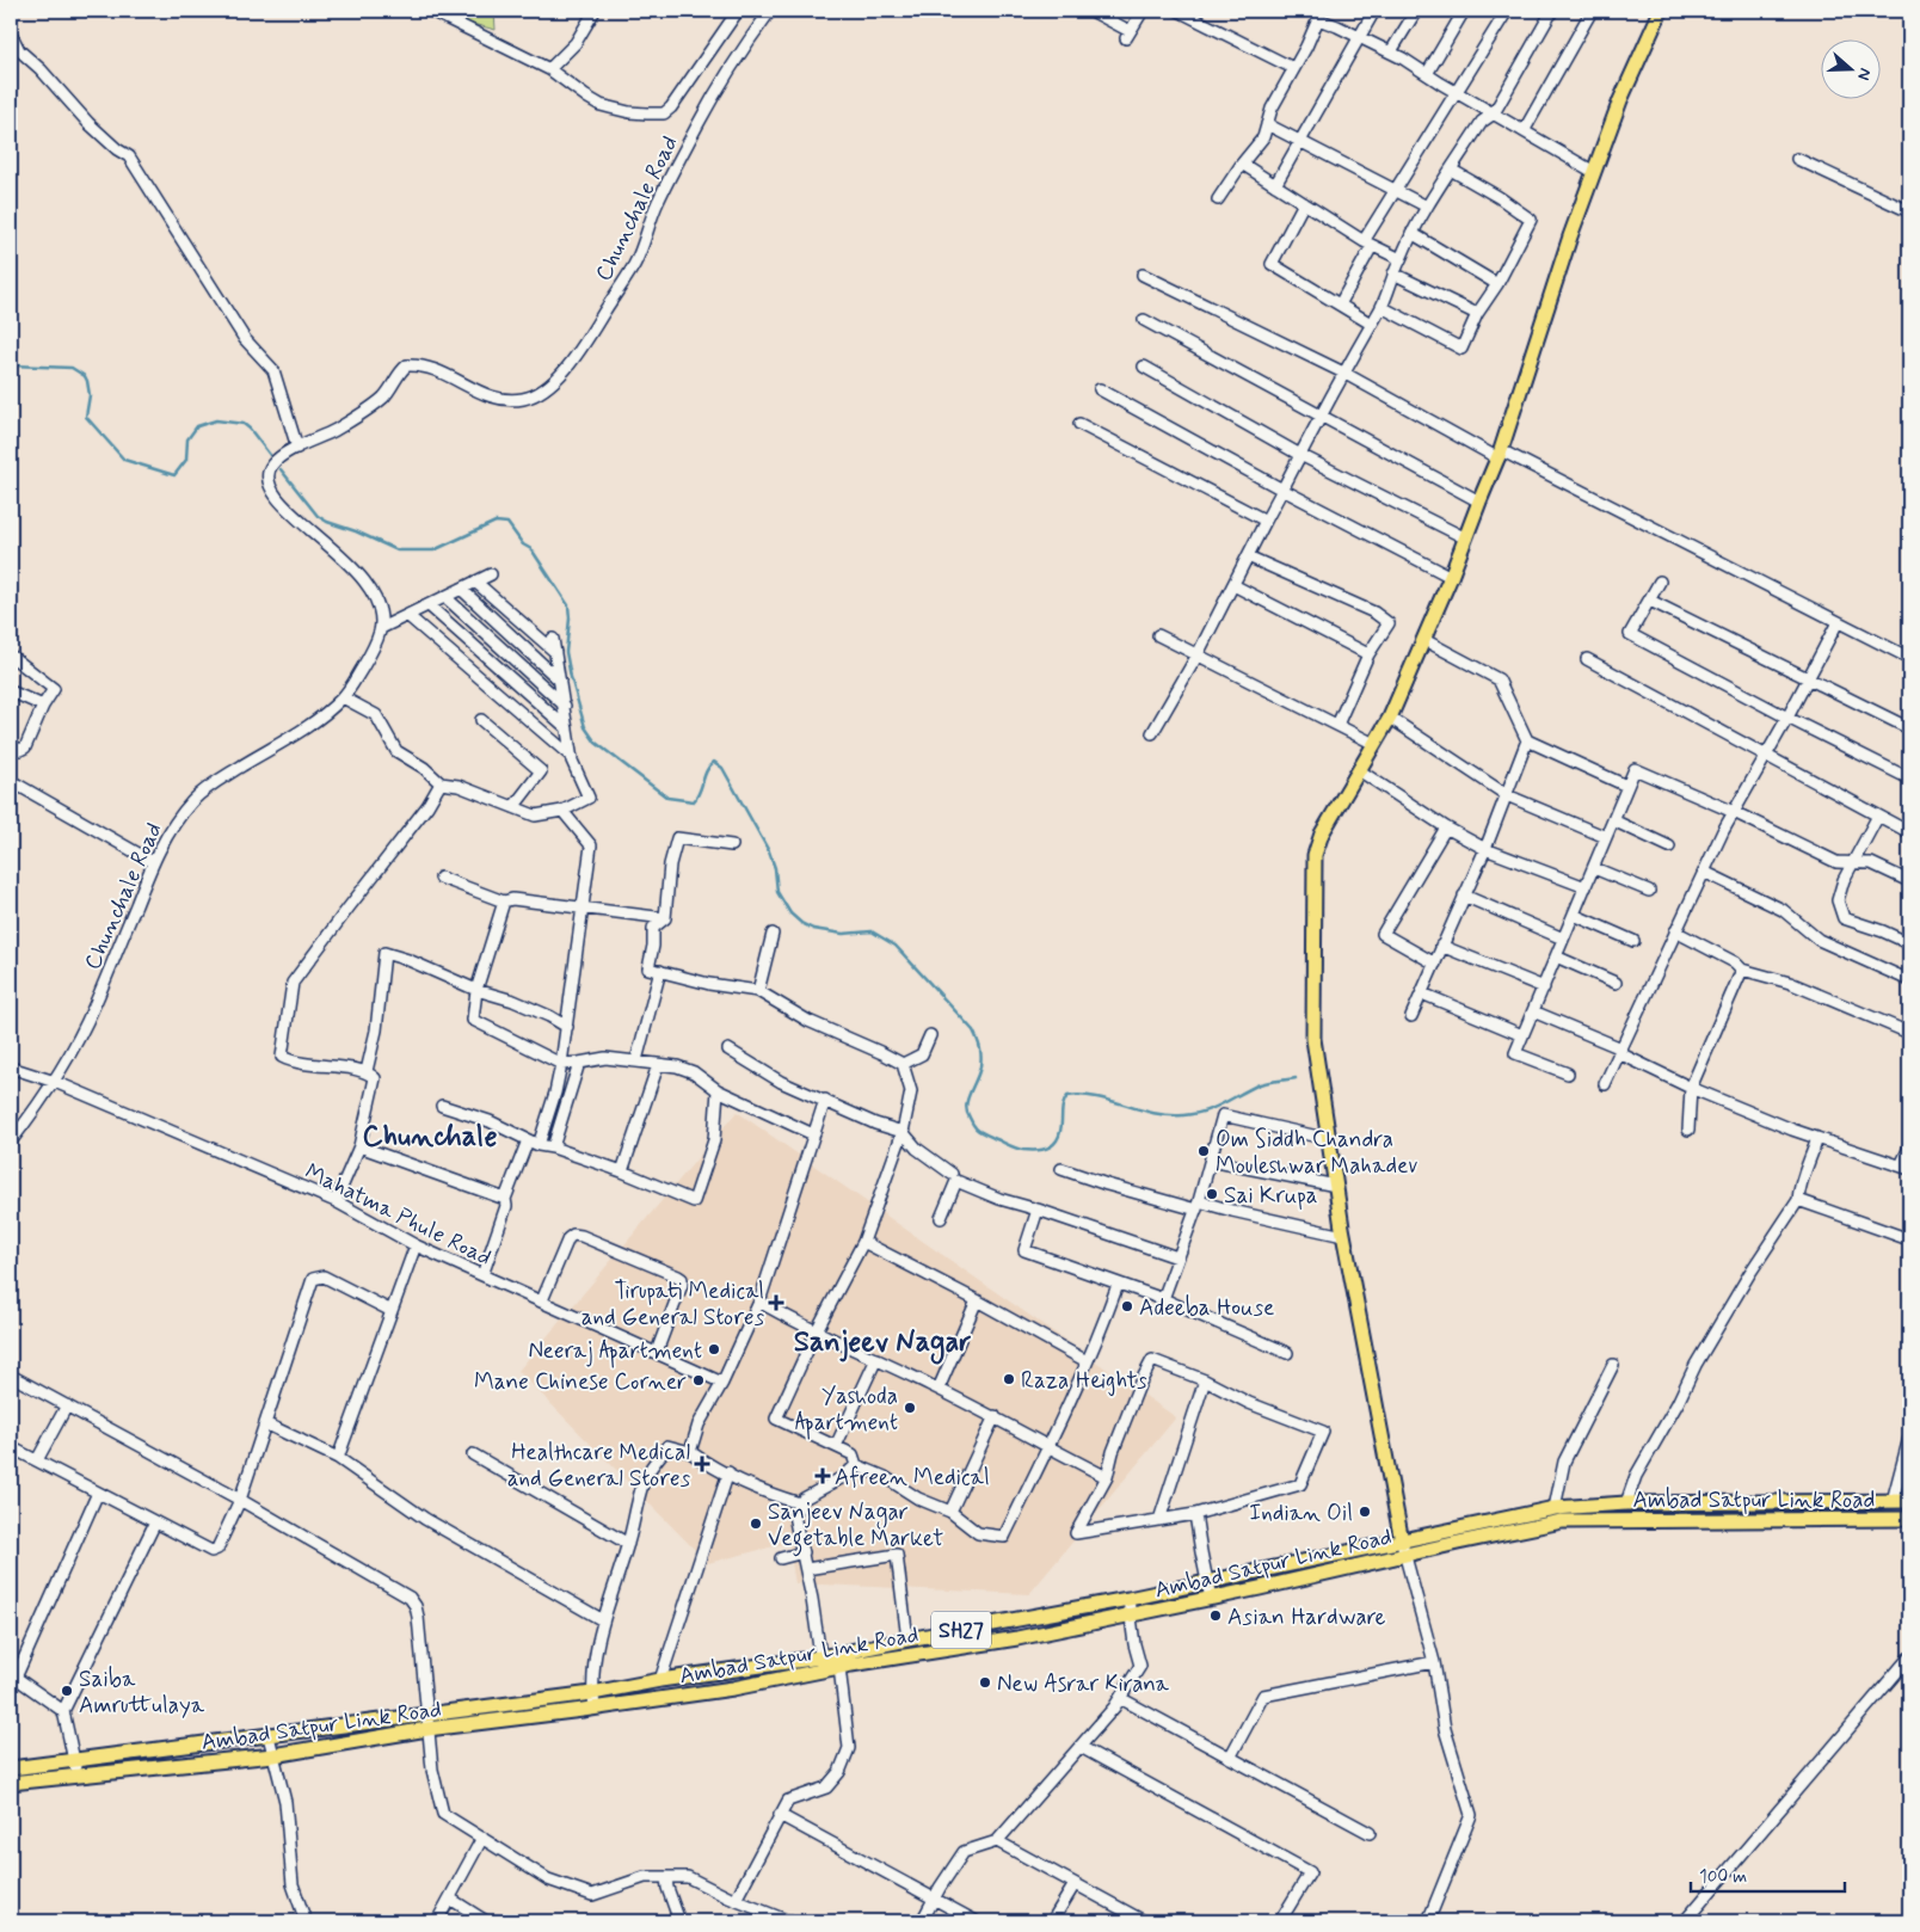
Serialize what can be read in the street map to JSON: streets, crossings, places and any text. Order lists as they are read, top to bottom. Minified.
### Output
{"streets":{"main road":["Ambad Satpur Link Road","SH27"],"street":["Chunchale Road","Mahatma Phule Road"]},"crossings":[["Chunchale Road","Mahatma Phule Road"]],"districts":["Chunchale","Sanjeev Nagar"],"places":{"other":["Om Siddh Chandra Mouleshwar Mahadev","Sai Krupa","Adeeba House","Neeraj Apartment","Raza Heights","Mane Chinese Corner","Yashoda Apartment","Indian Oil","Sanjeev Nagar Vegetable Market","Asian Hardware","New Asrar Kirana","Saiba Amruttulaya"],"health":["Tirupati Medical and General Stores","Healthcare Medical and General Stores","Afreen Medical"]},"scale_bar":"100 m","north":"right"}
